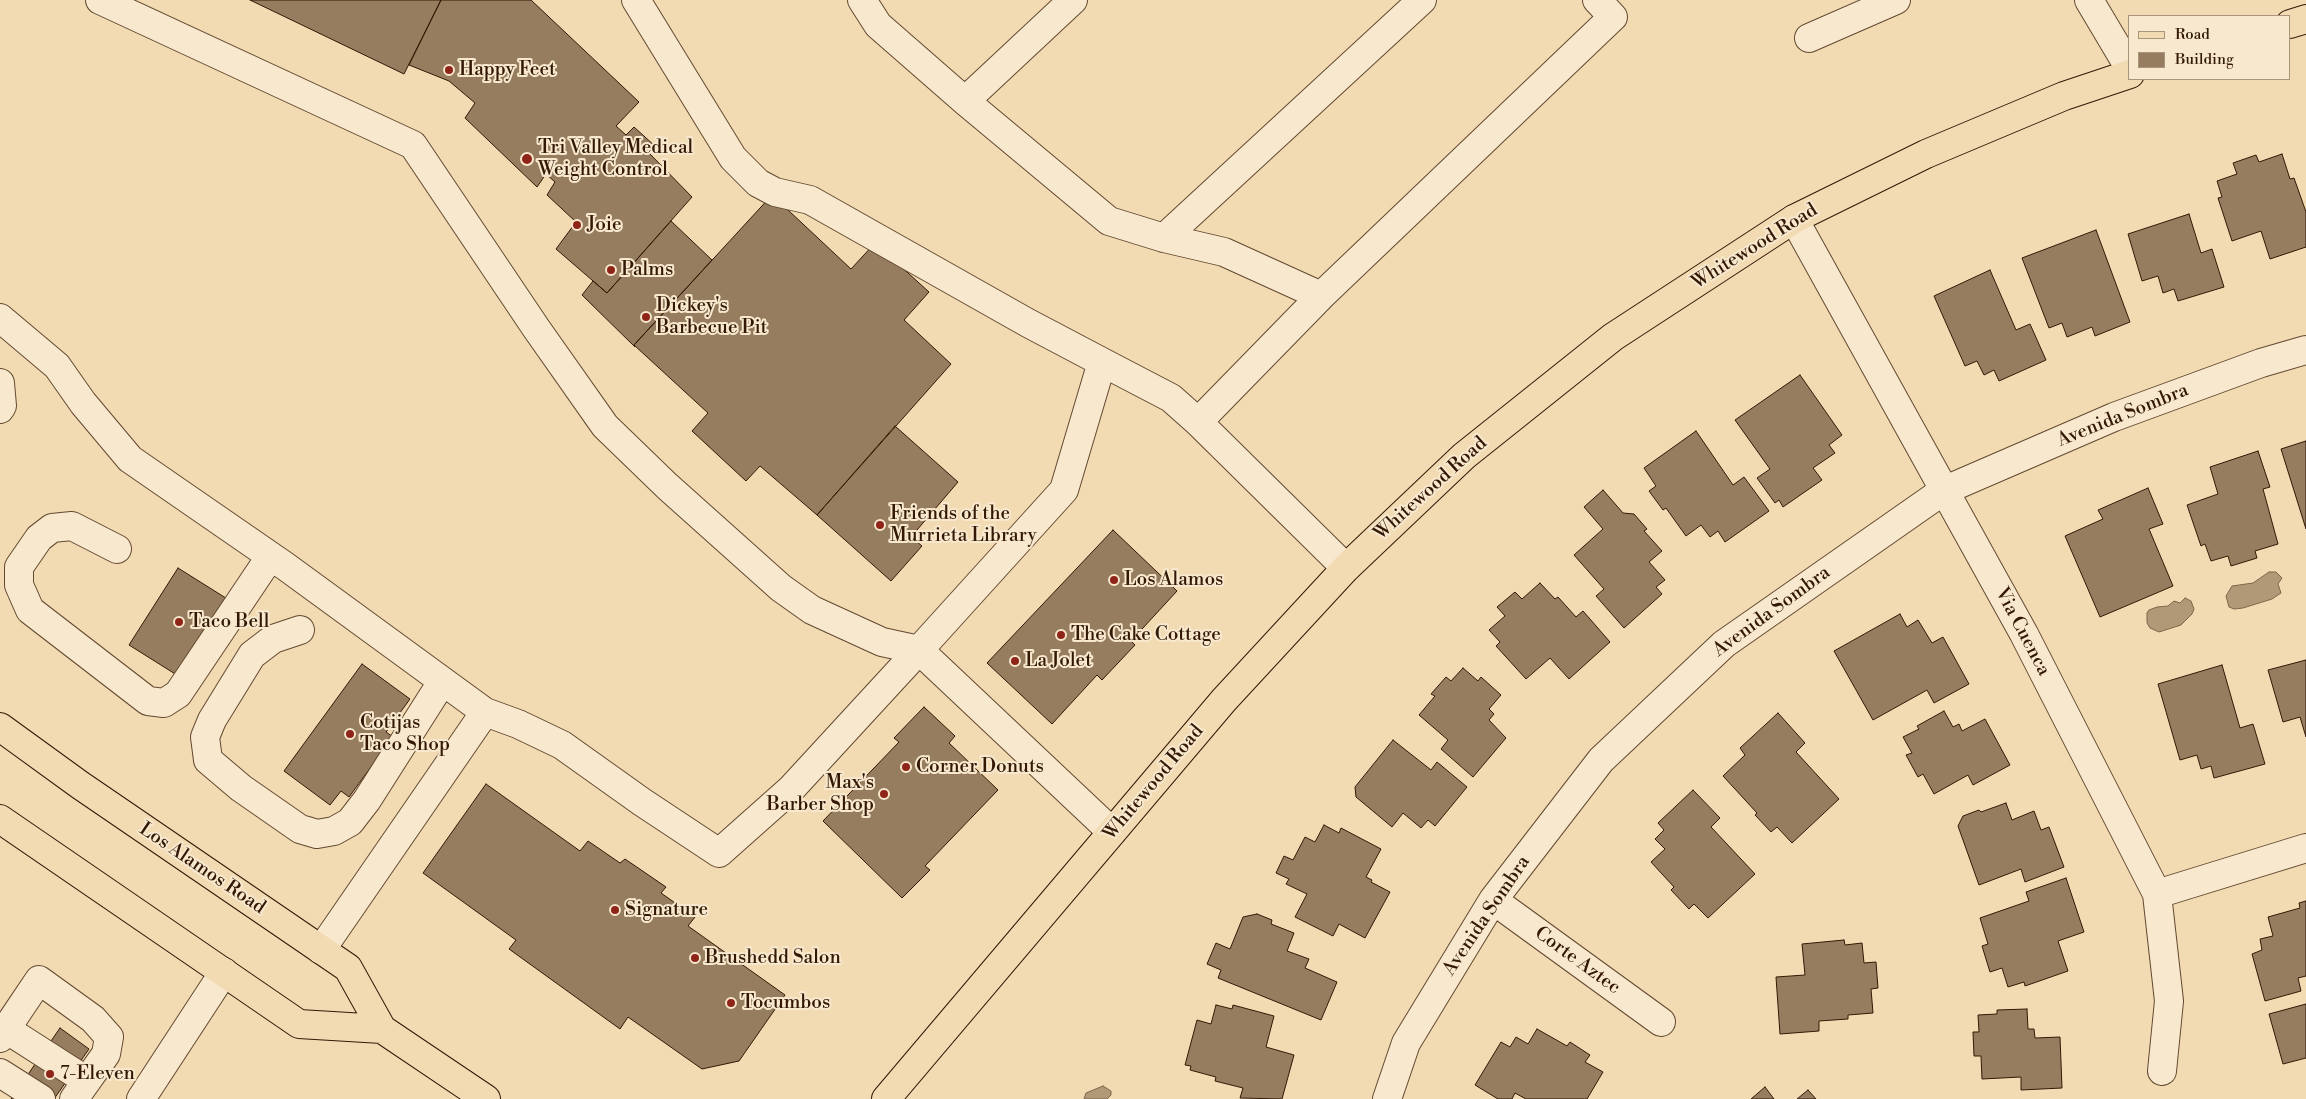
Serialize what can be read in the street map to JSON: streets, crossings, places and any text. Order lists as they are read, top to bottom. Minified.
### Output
{"streets":{"main road":["Whitewood Road","Los Alamos Road"],"street":["Avenida Sombra","Via Cuenca","Corte Aztec"]},"crossings":[["Whitewood Road","Via Cuenca"],["Avenida Sombra","Via Cuenca"],["Avenida Sombra","Corte Aztec"]],"places":["Happy Feet","Tri Valley Medical Weight Control","Joie","Palms","Dickey's Barbecue Pit","Friends of the Murrieta Library","Los Alamos","Taco Bell","The Cake Cottage","La Jolet","Cotijas Taco Shop","Corner Donuts","Max's Barber Shop","Signature","Brushedd Salon","Tocumbos","7-Eleven"],"legend":["Road","Building"]}
